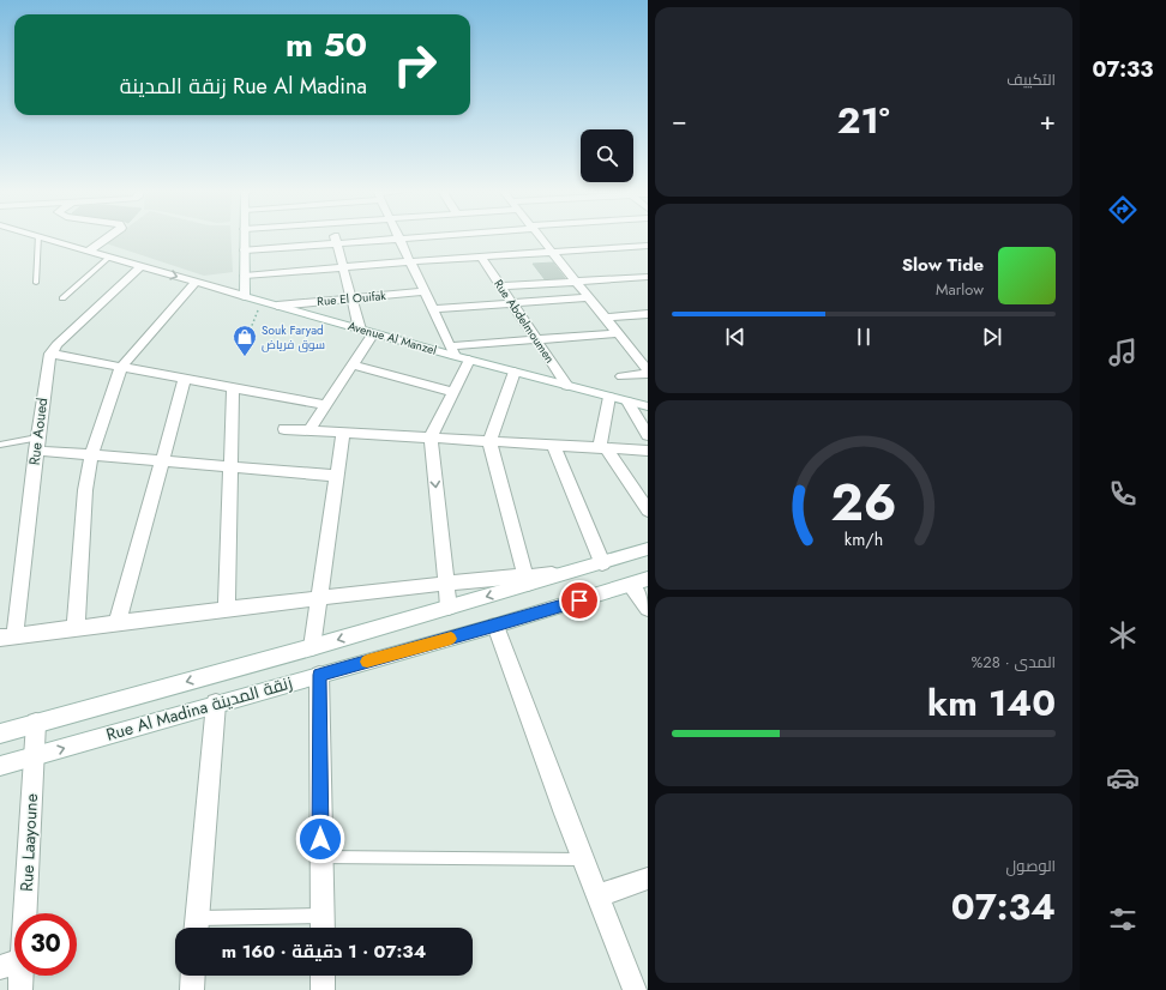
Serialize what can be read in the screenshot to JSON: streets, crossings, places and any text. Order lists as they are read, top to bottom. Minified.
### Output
{"streets":{"street":["Rue El Ouifak","Rue Abdelmoumen","Avenue Al Manzel","Rue Aoued","Rue Al Madina زنقة المدينة","Rue Laayoune"]},"crossings":[["Rue El Ouifak","Avenue Al Manzel"],["Rue Abdelmoumen","Avenue Al Manzel"],["Rue Al Madina زنقة المدينة","Rue Laayoune"]],"places":{"shop":["Souk Faryad سوق فرياض"]},"page":{"tabs":"07:33","tile":["التكييف",["المدى · 28%","140 km"],["الوصول","07:34"]],"turn":["50 m","Rue Al Madina زنقة المدينة"],"heat":["−","21°","+"],"song":["Slow Tide","Marlow"],"limit":"30","trip":"07:34 · 1 دقيقة · 160 m","gauge":["26","km/h"]}}
